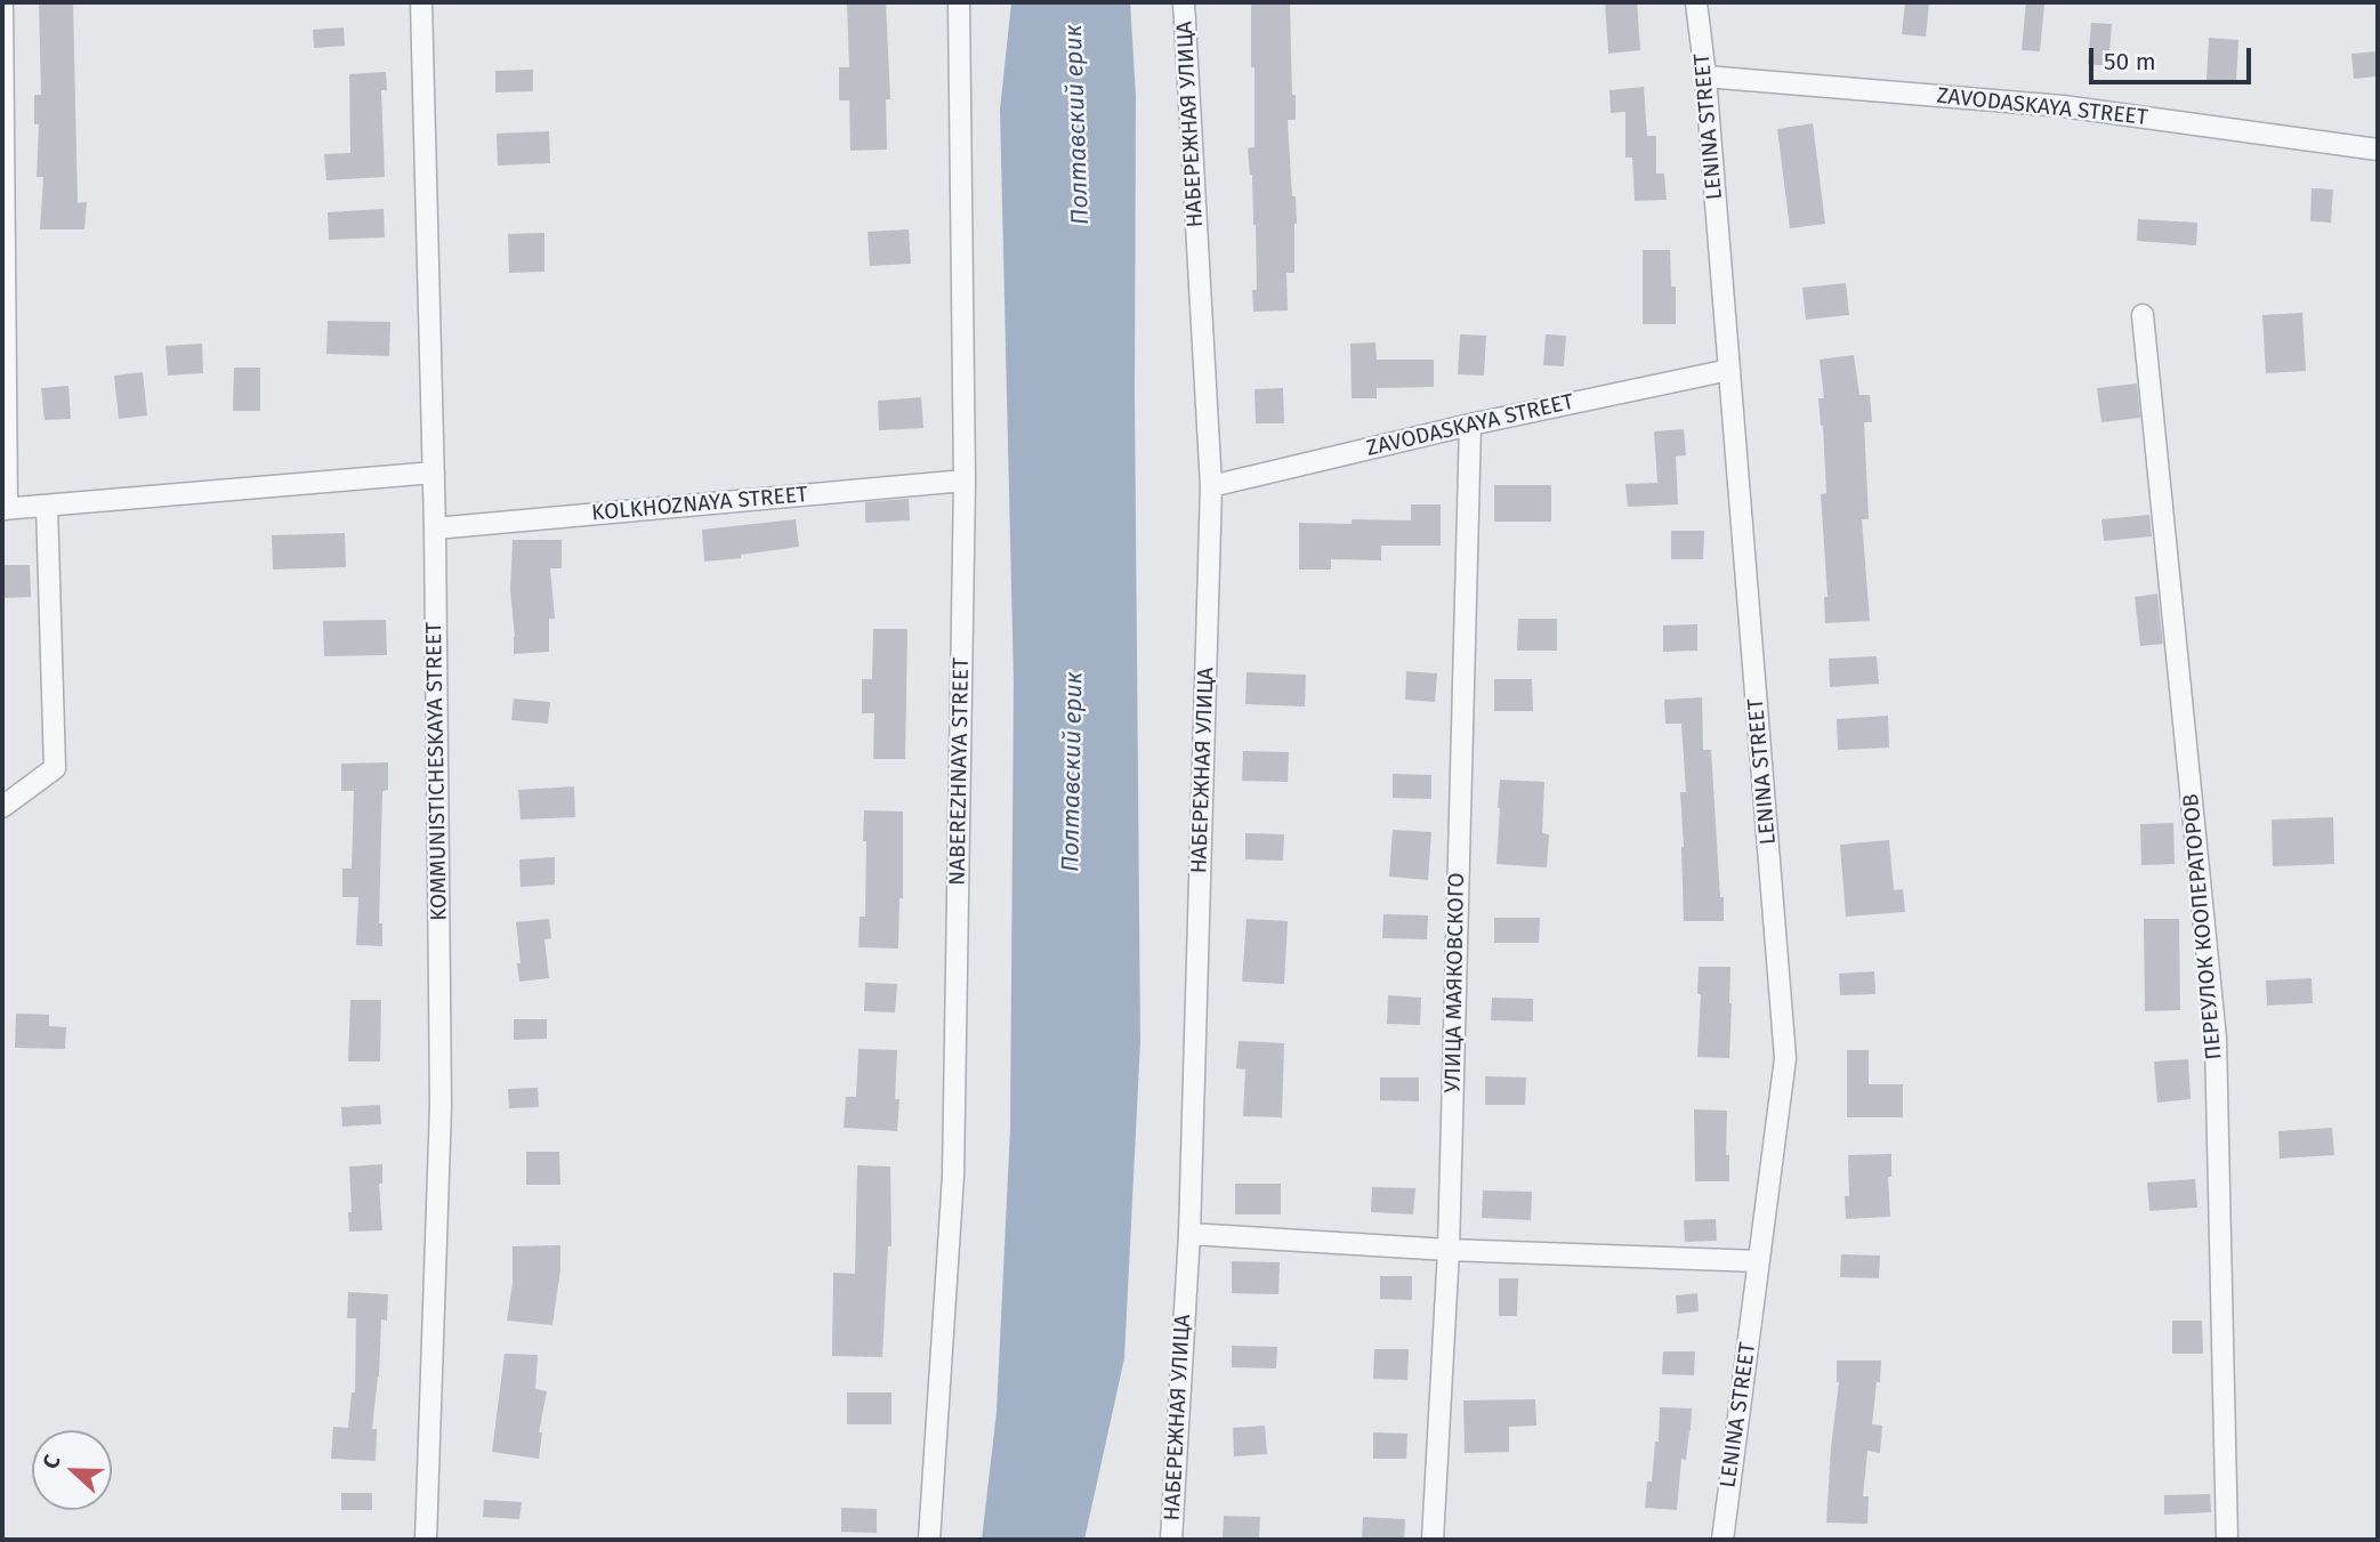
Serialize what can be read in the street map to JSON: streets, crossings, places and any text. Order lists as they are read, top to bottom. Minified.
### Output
{"streets":{"street":["ZAVODASKAYA STREET","НАБЕРЕЖНАЯ УЛИЦА","LENINA STREET","KOLKHOZNAYA STREET","KOMMUNISTICHESKAYA STREET","NABEREZHNAYA STREET","ПЕРЕУЛОК КООПЕРАТОРОВ","УЛИЦА МАЯКОВСКОГО"]},"crossings":[["ZAVODASKAYA STREET","НАБЕРЕЖНАЯ УЛИЦА"],["ZAVODASKAYA STREET","LENINA STREET"],["ZAVODASKAYA STREET","УЛИЦА МАЯКОВСКОГО"],["KOLKHOZNAYA STREET","KOMMUNISTICHESKAYA STREET"],["KOLKHOZNAYA STREET","NABEREZHNAYA STREET"]],"water":["Полтавский ерик"],"scale_bar":"50 m","north":"left"}
